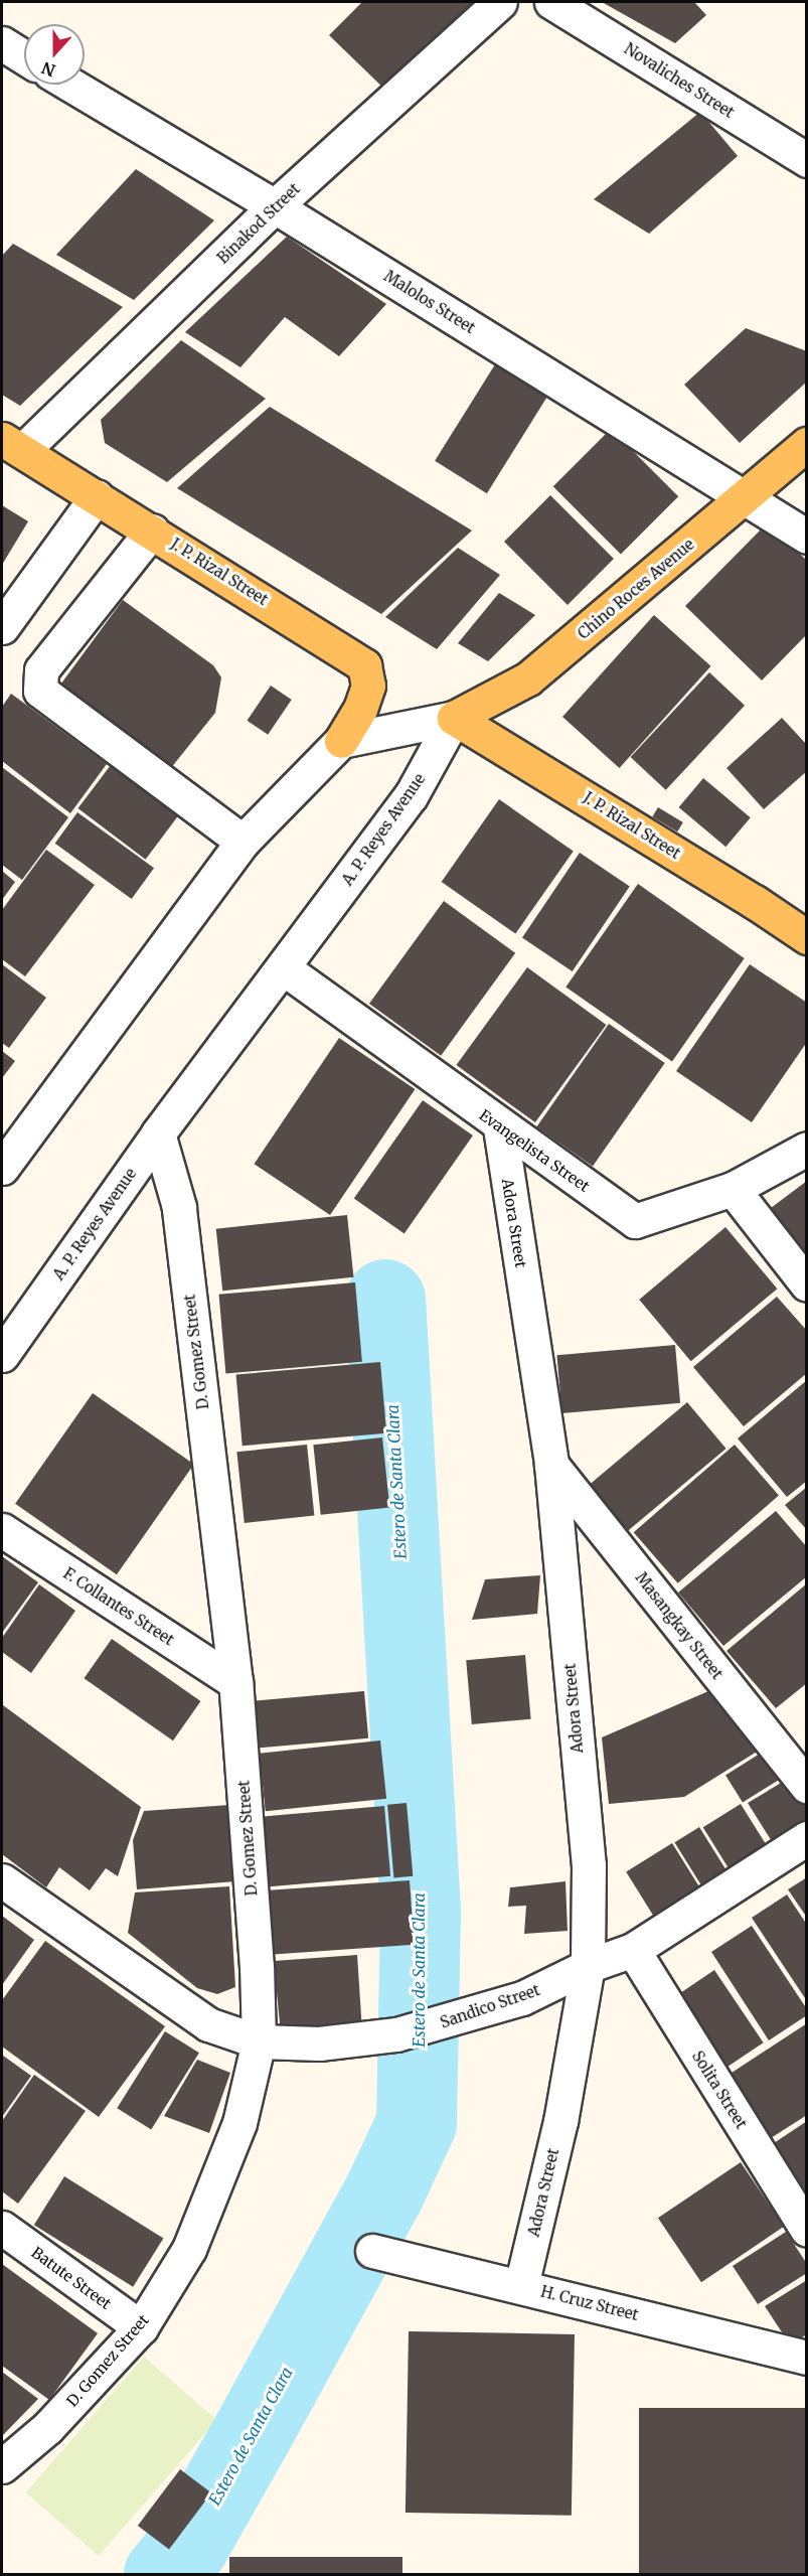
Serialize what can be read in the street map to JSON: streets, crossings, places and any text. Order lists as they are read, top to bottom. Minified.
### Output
{"streets":{"main road":["J. P. Rizal Street","Chino Roces Avenue"],"street":["Novaliches Street","Binakod Street","Malolos Street","A. P. Reyes Avenue","Evangelista Street","Adora Street","D. Gomez Street","F. Collantes Street","Masangkay Street","Sandico Street","Solita Street","Batute Street","H. Cruz Street"]},"crossings":[["Binakod Street","Malolos Street"],["Binakod Street","J. P. Rizal Street"],["Malolos Street","Chino Roces Avenue"],["J. P. Rizal Street","Chino Roces Avenue"],["J. P. Rizal Street","A. P. Reyes Avenue"],["Chino Roces Avenue","A. P. Reyes Avenue"],["A. P. Reyes Avenue","Evangelista Street"],["A. P. Reyes Avenue","D. Gomez Street"],["Evangelista Street","Adora Street"],["Adora Street","Masangkay Street"],["Adora Street","Sandico Street"],["Adora Street","H. Cruz Street"],["D. Gomez Street","F. Collantes Street"],["D. Gomez Street","Sandico Street"],["D. Gomez Street","Batute Street"],["Sandico Street","Solita Street"]],"water":["Estero de Santa Clara"],"north":"bottom"}
